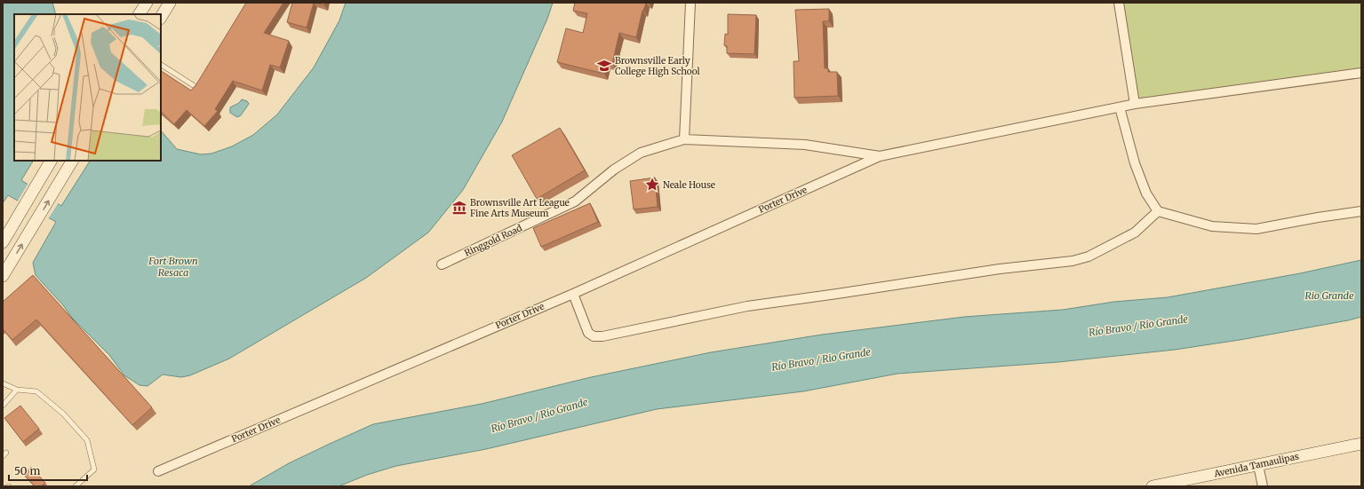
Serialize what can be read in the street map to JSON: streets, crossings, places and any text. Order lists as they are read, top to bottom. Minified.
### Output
{"streets":{"main road":["Avenida Tamaulipas"],"street":["Porter Drive","Ringgold Road"]},"crossings":[["Porter Drive","Ringgold Road"]],"water":["Fort Brown Resaca","Rio Grande","Río Bravo / Rio Grande"],"places":{"school or university":["Brownsville Early College High School"],"place":["Neale House"],"museum":["Brownsville Art League Fine Arts Museum"]},"scale_bar":"50 m"}
